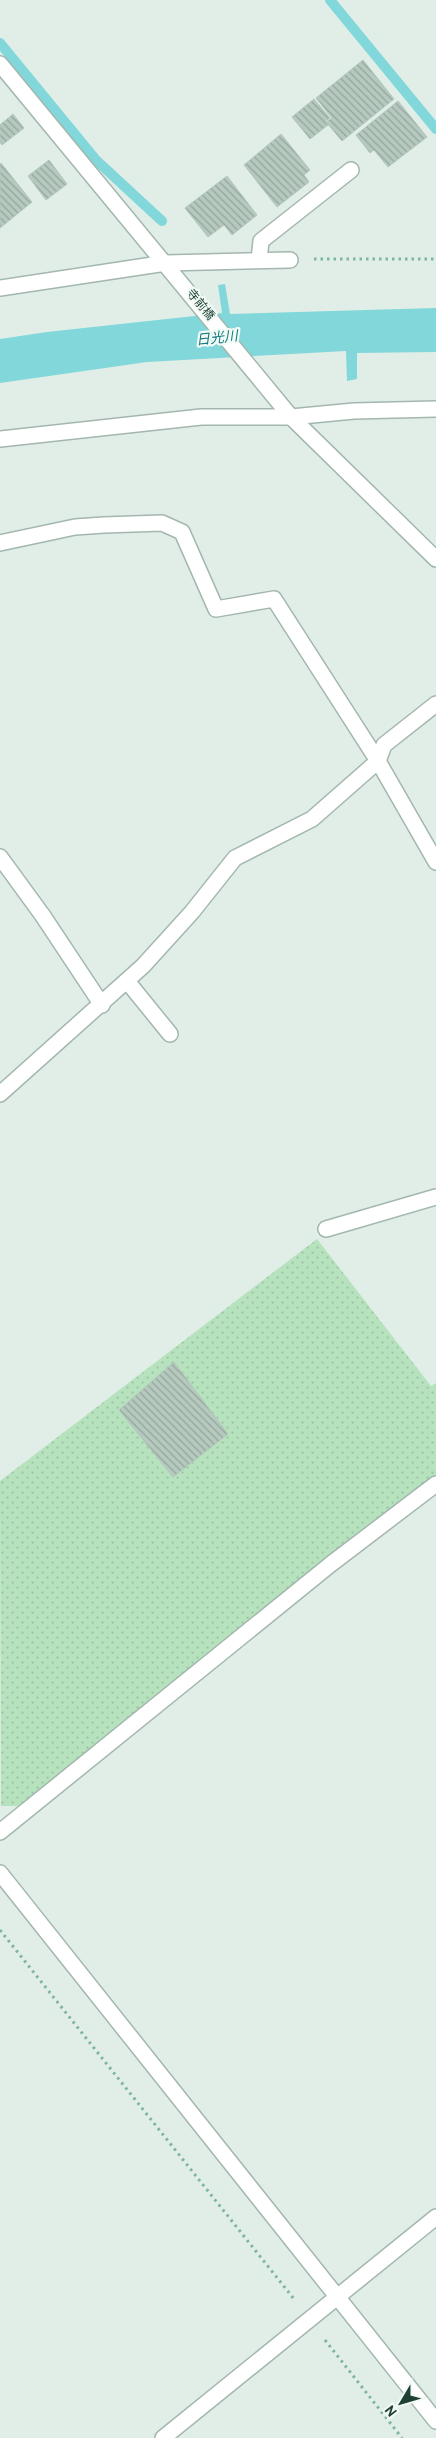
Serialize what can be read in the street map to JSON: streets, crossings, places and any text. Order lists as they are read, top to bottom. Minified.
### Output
{"streets":{"street":["寺前橋"]},"water":["日光川"],"north":"bottom left"}
